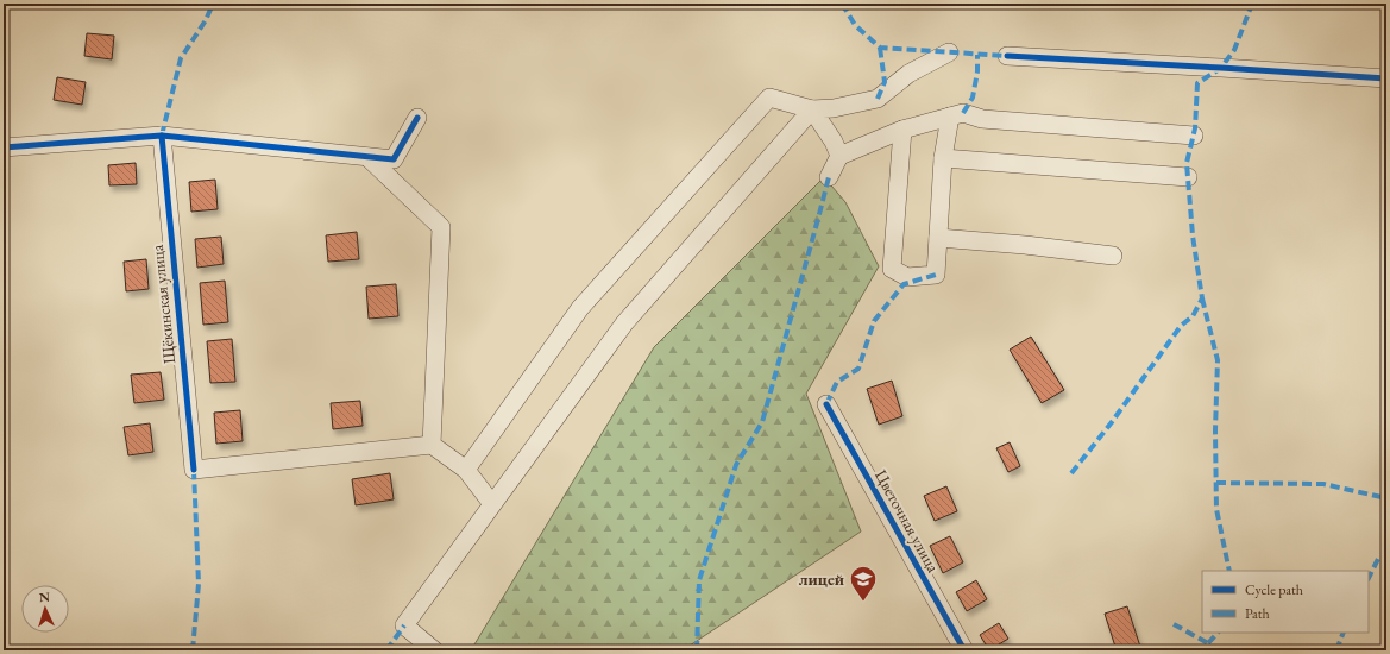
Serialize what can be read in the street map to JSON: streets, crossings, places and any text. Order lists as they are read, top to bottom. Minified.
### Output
{"streets":{"street":["Щёкинская улица","Цветочная улица"]},"places":{"school or university":["лицей"]},"legend":["Cycle path","Path"],"north":"top"}
